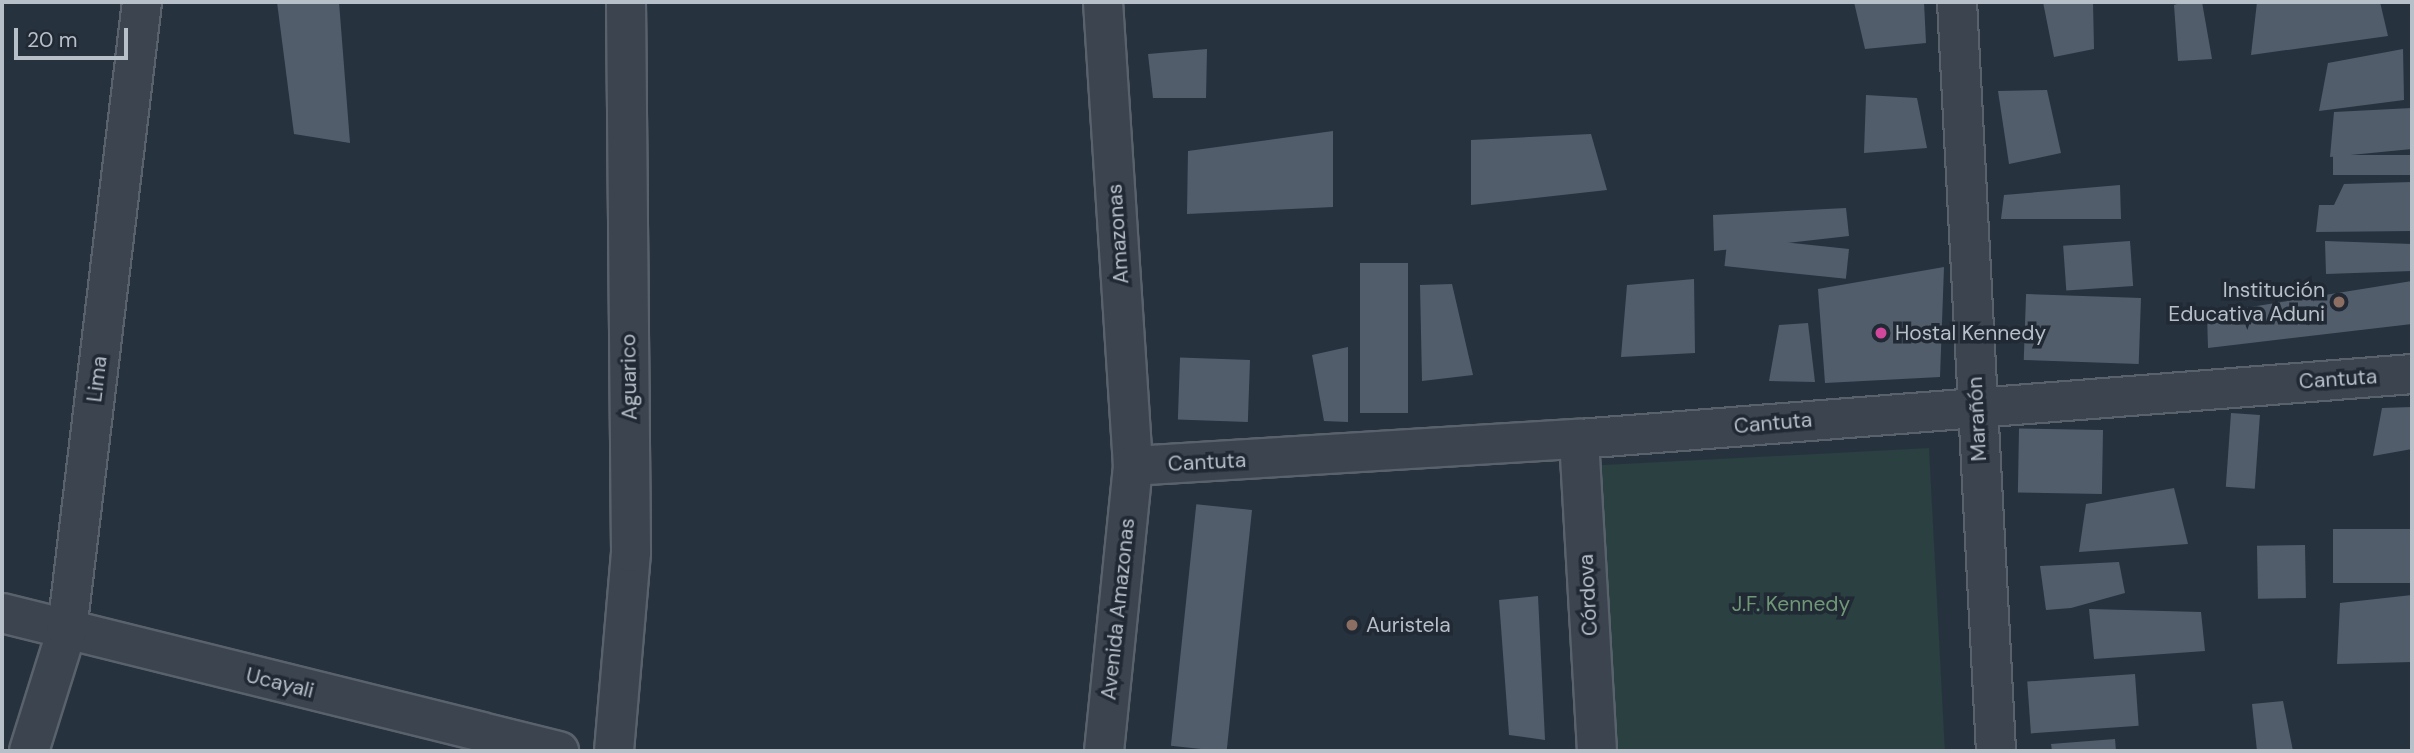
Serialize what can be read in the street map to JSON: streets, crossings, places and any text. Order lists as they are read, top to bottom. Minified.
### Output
{"streets":{"street":["Amazonas","Aguarico","Lima","Cantuta","Marañón","Córdova","Avenida Amazonas","Ucayali"]},"crossings":[["Amazonas","Cantuta"],["Amazonas","Avenida Amazonas"],["Lima","Ucayali"],["Cantuta","Marañón"],["Cantuta","Córdova"],["Cantuta","Avenida Amazonas"]],"parks":["J.F. Kennedy"],"places":["Institución Educativa Aduni","Hostal Kennedy","Auristela"],"scale_bar":"20 m"}
